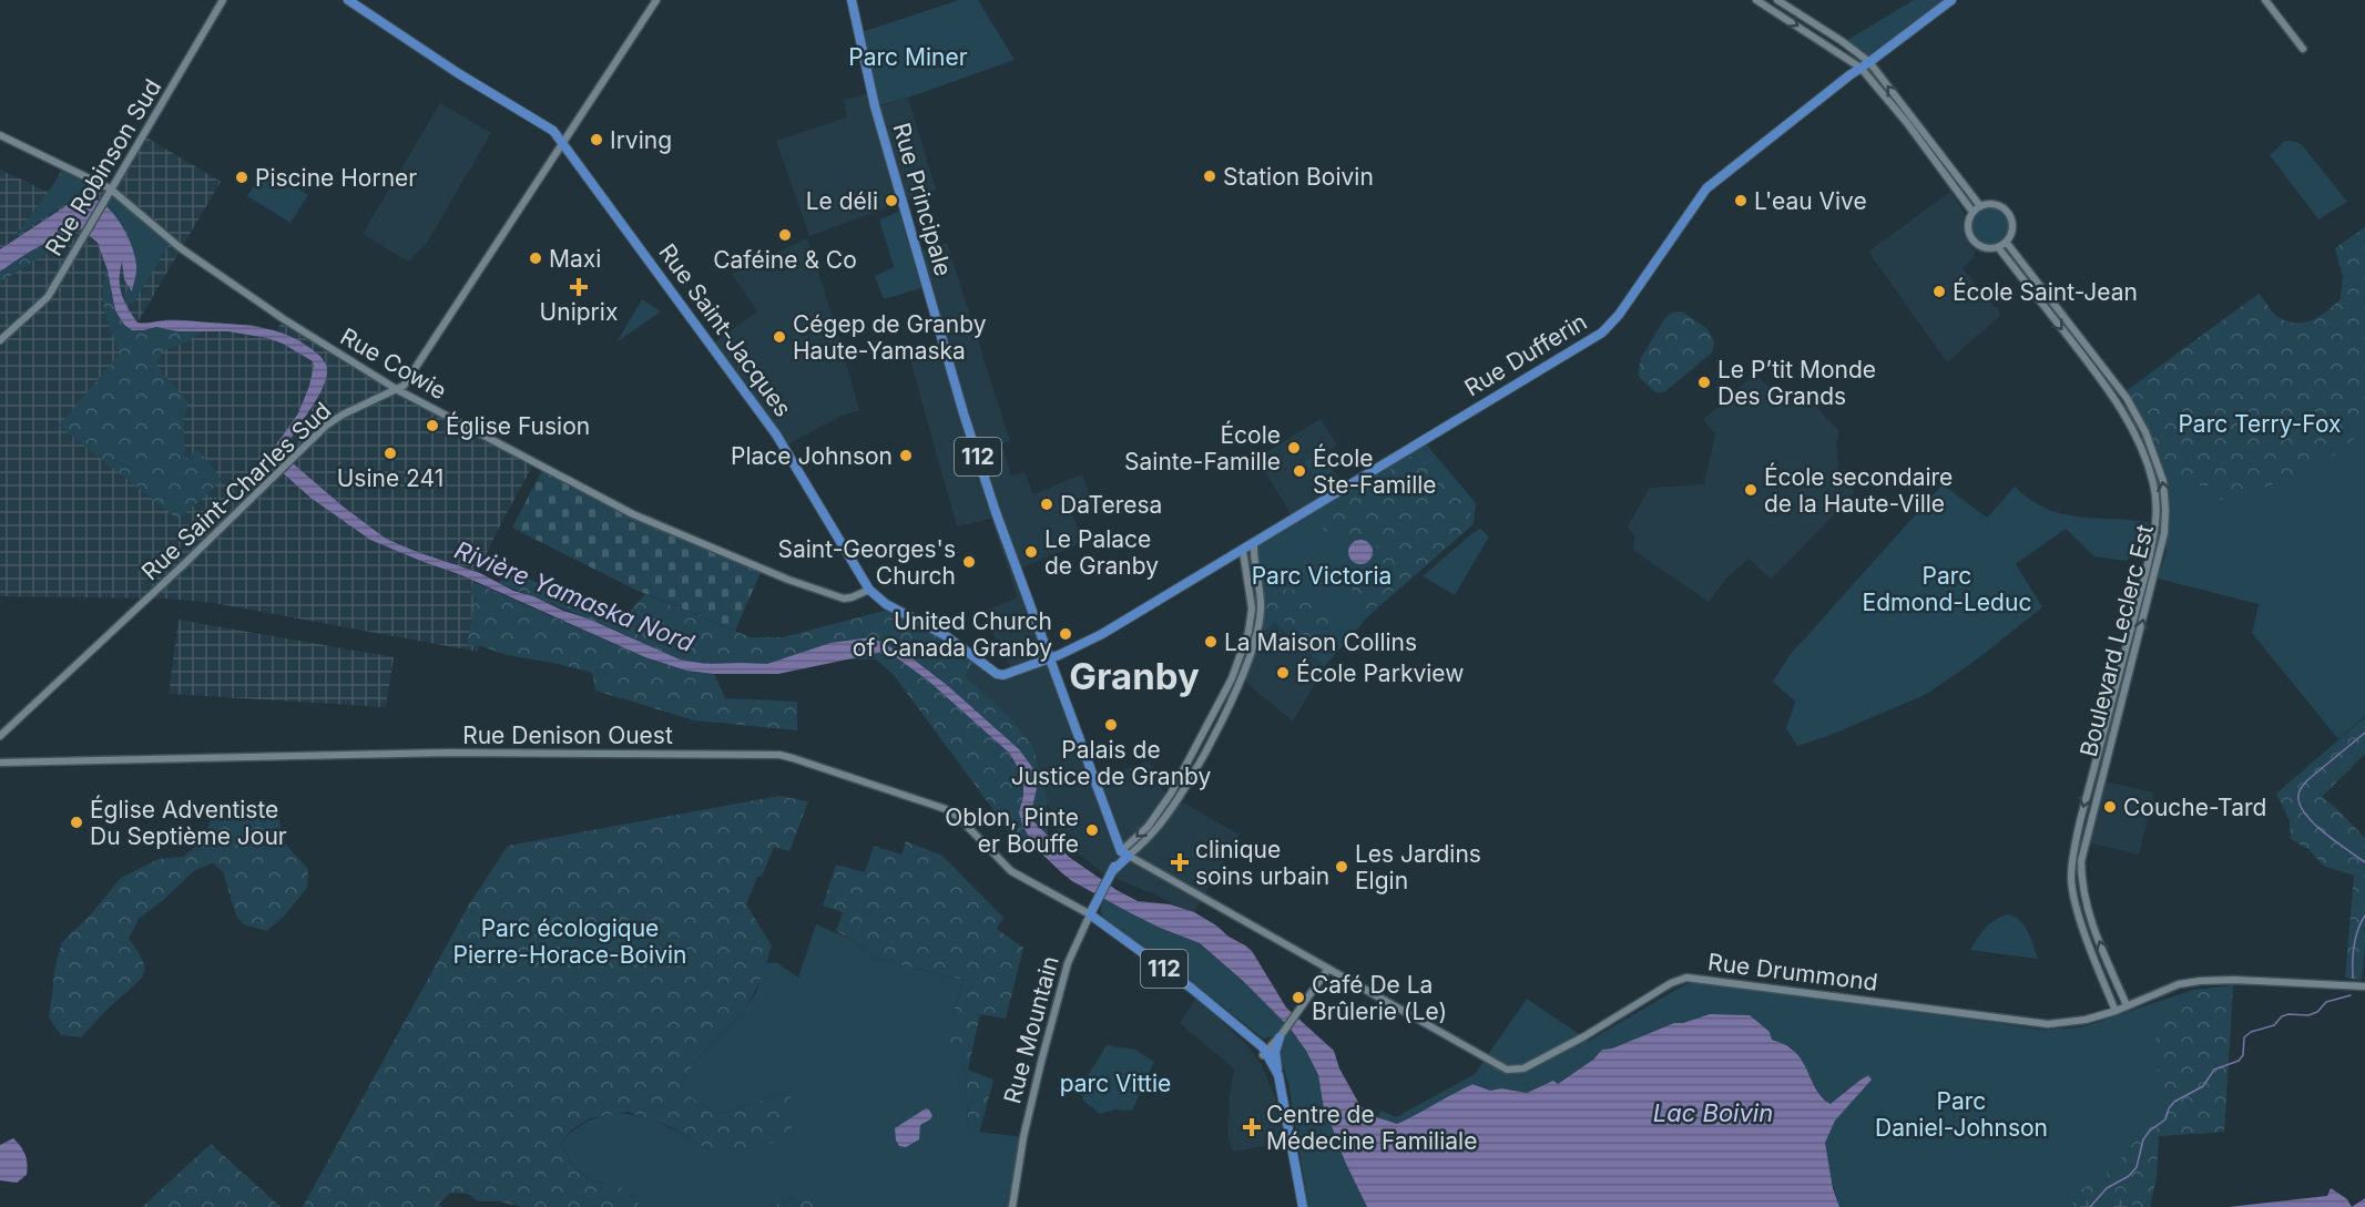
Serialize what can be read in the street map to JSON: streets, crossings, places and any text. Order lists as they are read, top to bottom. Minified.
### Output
{"streets":{"main road":["Rue Principale","Rue Saint-Jacques","Rue Dufferin","112","Rue Mountain"],"street":["Rue Robinson Sud","Rue Cowie","Rue Saint-Charles Sud","Boulevard Leclerc Est","Rue Denison Ouest","Rue Drummond"]},"crossings":[["Rue Robinson Sud","Rue Cowie"],["Rue Principale","Rue Saint-Jacques"],["Rue Principale","Rue Dufferin"],["Rue Principale","Rue Drummond"],["Rue Principale","Rue Mountain"],["Rue Saint-Jacques","Rue Dufferin"],["Rue Saint-Jacques","Rue Cowie"],["Rue Saint-Jacques","Rue Saint-Charles Sud"],["Rue Cowie","Rue Saint-Charles Sud"],["112","Rue Denison Ouest"],["112","Rue Mountain"],["Boulevard Leclerc Est","Rue Drummond"],["Rue Denison Ouest","Rue Mountain"],["Rue Drummond","Rue Mountain"]],"districts":["Granby"],"water":["Rivière Yamaska Nord","Lac Boivin"],"parks":["Parc Miner","Parc Terry-Fox","Parc Victoria","Parc Edmond-Leduc","Parc écologique Pierre-Horace-Boivin","parc Vittie","Parc Daniel-Johnson"],"places":{"other":["Irving","Station Boivin","Piscine Horner","Le déli","L'eau Vive","Caféine & Co","Maxi","École Saint-Jean","Cégep de Granby Haute-Yamaska","Le P’tit Monde Des Grands","Église Fusion","École Sainte-Famille","Usine 241","Place Johnson","École Ste-Famille","École secondaire de la Haute-Ville","DaTeresa","Le Palace de Granby","Saint-Georges's Church","United Church of Canada Granby","La Maison Collins","École Parkview","Palais de Justice de Granby","Couche-Tard","Église Adventiste Du Septième Jour","Oblon, Pinte er Bouffe","Les Jardins Elgin","Café De La Brûlerie (Le)"],"health":["Uniprix","clinique soins urbain","Centre de Médecine Familiale"]}}
